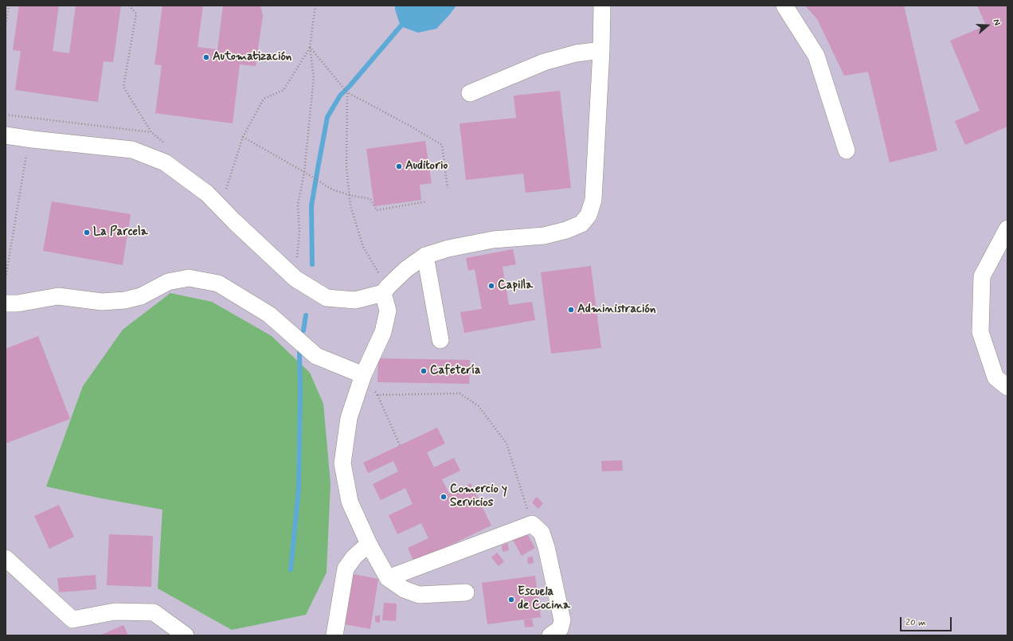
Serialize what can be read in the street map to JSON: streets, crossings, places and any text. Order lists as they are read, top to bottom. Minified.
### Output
{"places":["Automatización","Auditorio","La Parcela","Capilla","Administración","Cafetería","Comercio y Servicios","Escuela de Cocina"],"scale_bar":"20 m","north":"right"}
